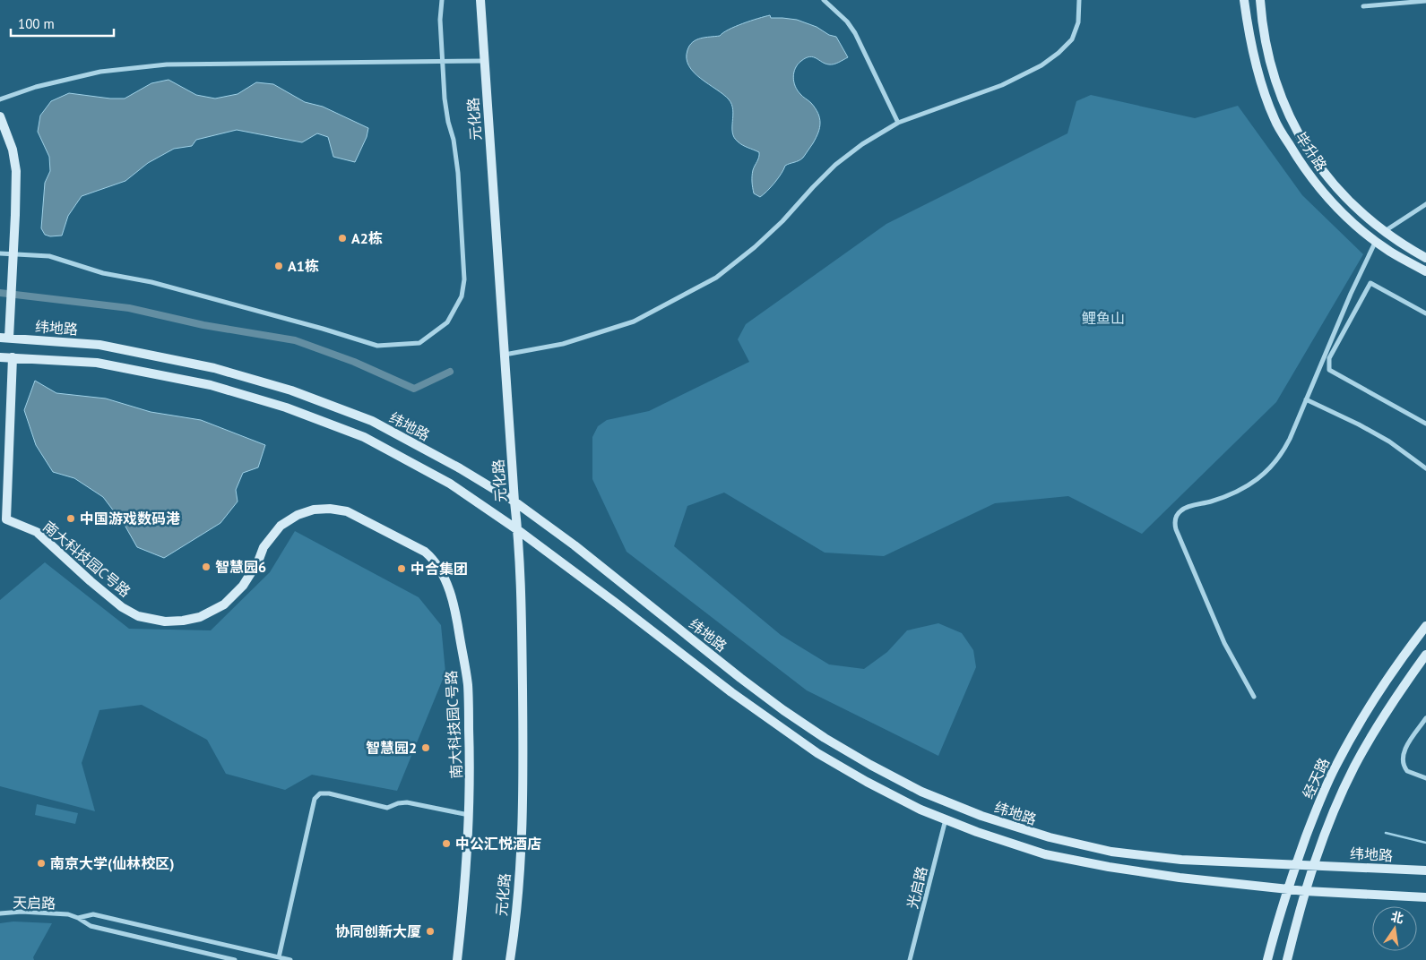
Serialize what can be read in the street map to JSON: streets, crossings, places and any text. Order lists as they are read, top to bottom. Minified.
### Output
{"streets":{"main road":["元化路","毕升路","纬地路","南大科技园C号路","经天路"],"street":["光启路","天启路"]},"crossings":[["元化路","纬地路"],["纬地路","南大科技园C号路"],["纬地路","经天路"],["纬地路","光启路"]],"parks":["鲤鱼山"],"places":["A2栋","A1栋","中国游戏数码港","智慧园6","中合集团","智慧园2","中公汇悦酒店","南京大学(仙林校区)","协同创新大厦"],"scale_bar":"100 m","north":"top"}
